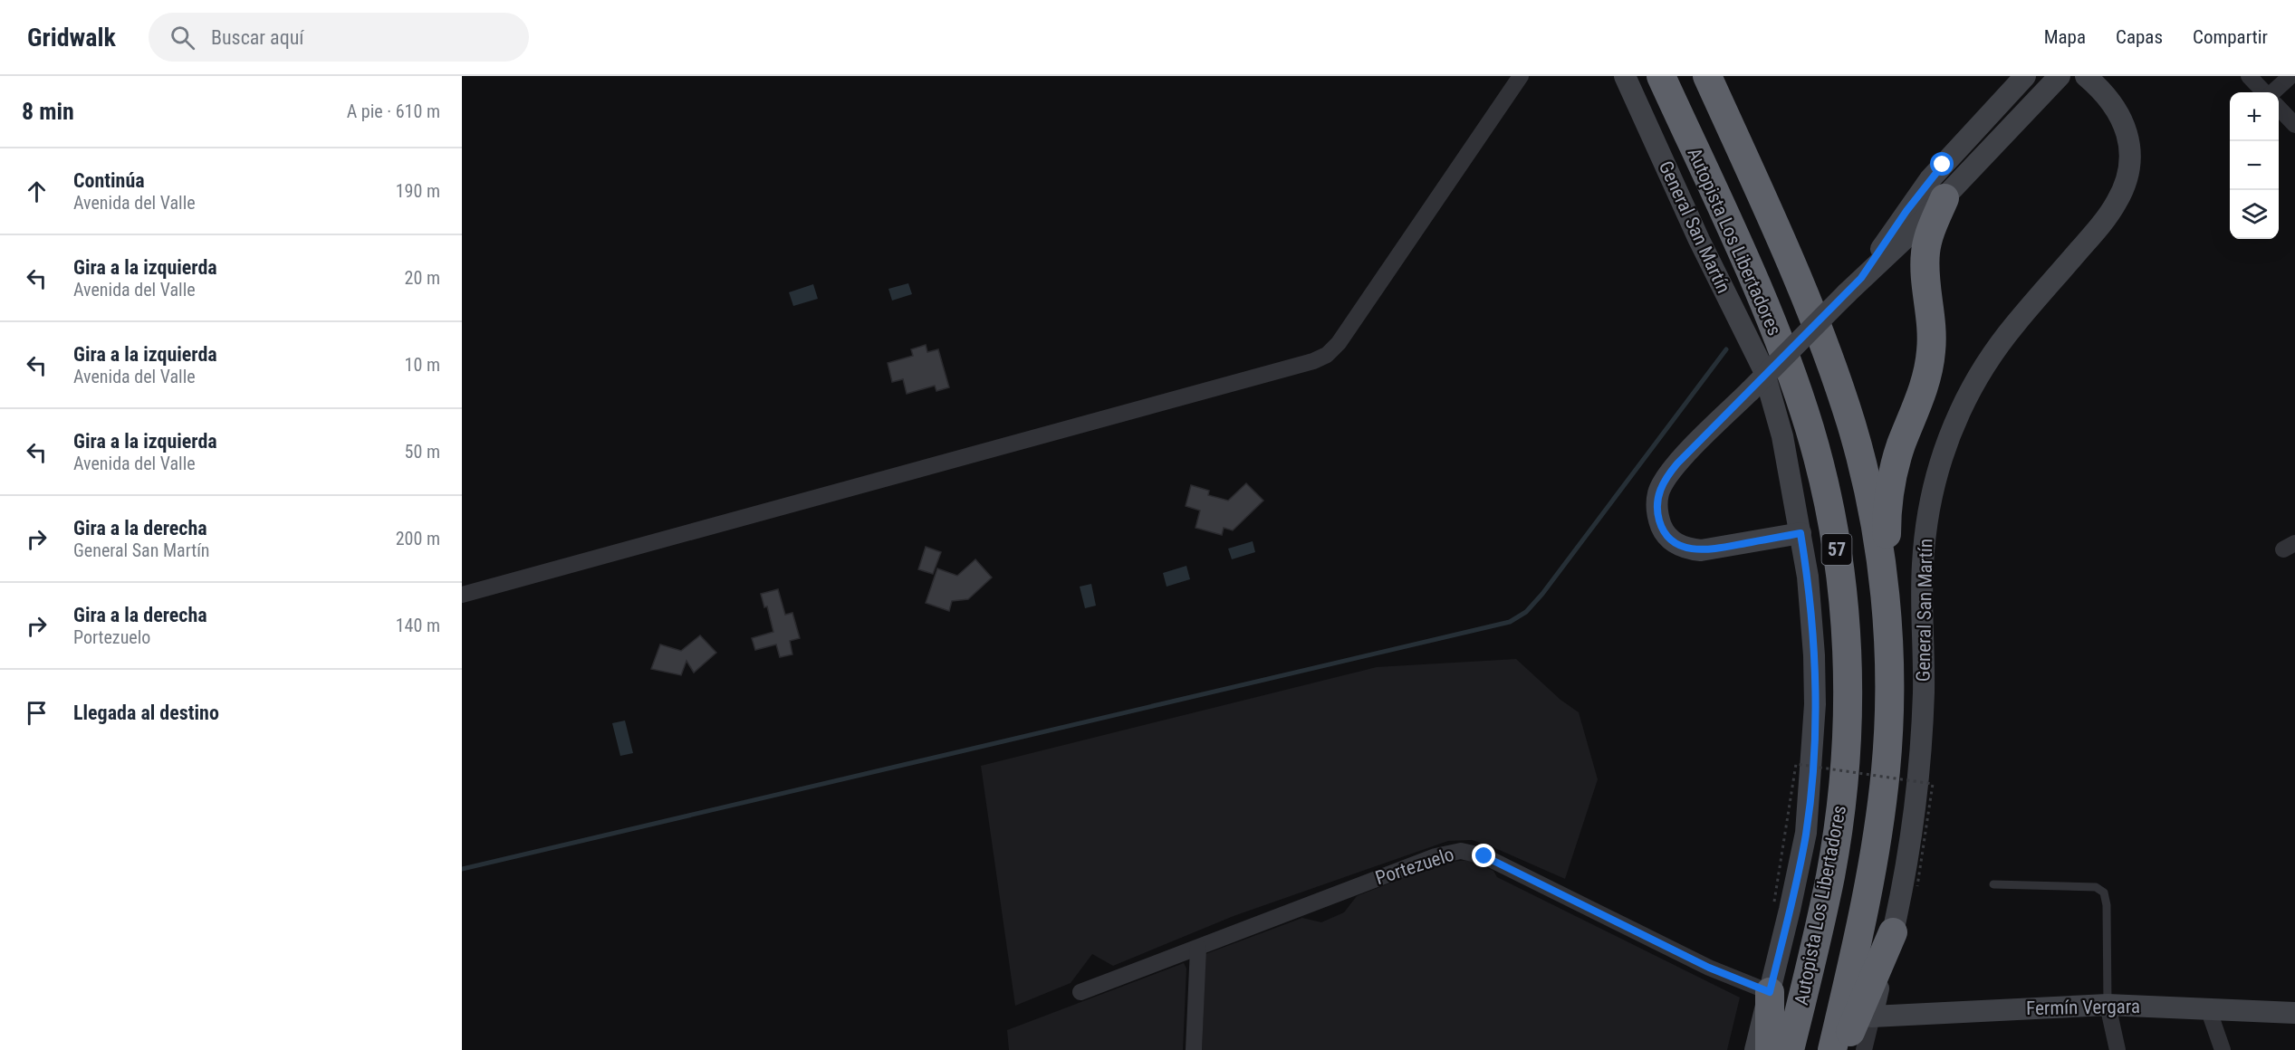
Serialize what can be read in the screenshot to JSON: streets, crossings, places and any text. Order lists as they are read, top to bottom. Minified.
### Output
{"streets":{"highway":["Autopista Los Libertadores","57"],"street":["General San Martín","Portezuelo","Fermín Vergara"]},"crossings":[["General San Martín","Portezuelo"],["General San Martín","Fermín Vergara"]],"page":{"header":"Gridwalk","search":"Buscar aquí","nav":["Mapa","Capas","Compartir"],"heading":["8 min","A pie · 610 m"],"map_buttons":["+","−"],"list":[["Continúa","Avenida del Valle","190 m"],["Gira a la izquierda","Avenida del Valle","20 m"],["Gira a la izquierda","Avenida del Valle","10 m"],["Gira a la izquierda","Avenida del Valle","50 m"],["Gira a la derecha","General San Martín","200 m"],["Gira a la derecha","Portezuelo","140 m"],"Llegada al destino"]}}
